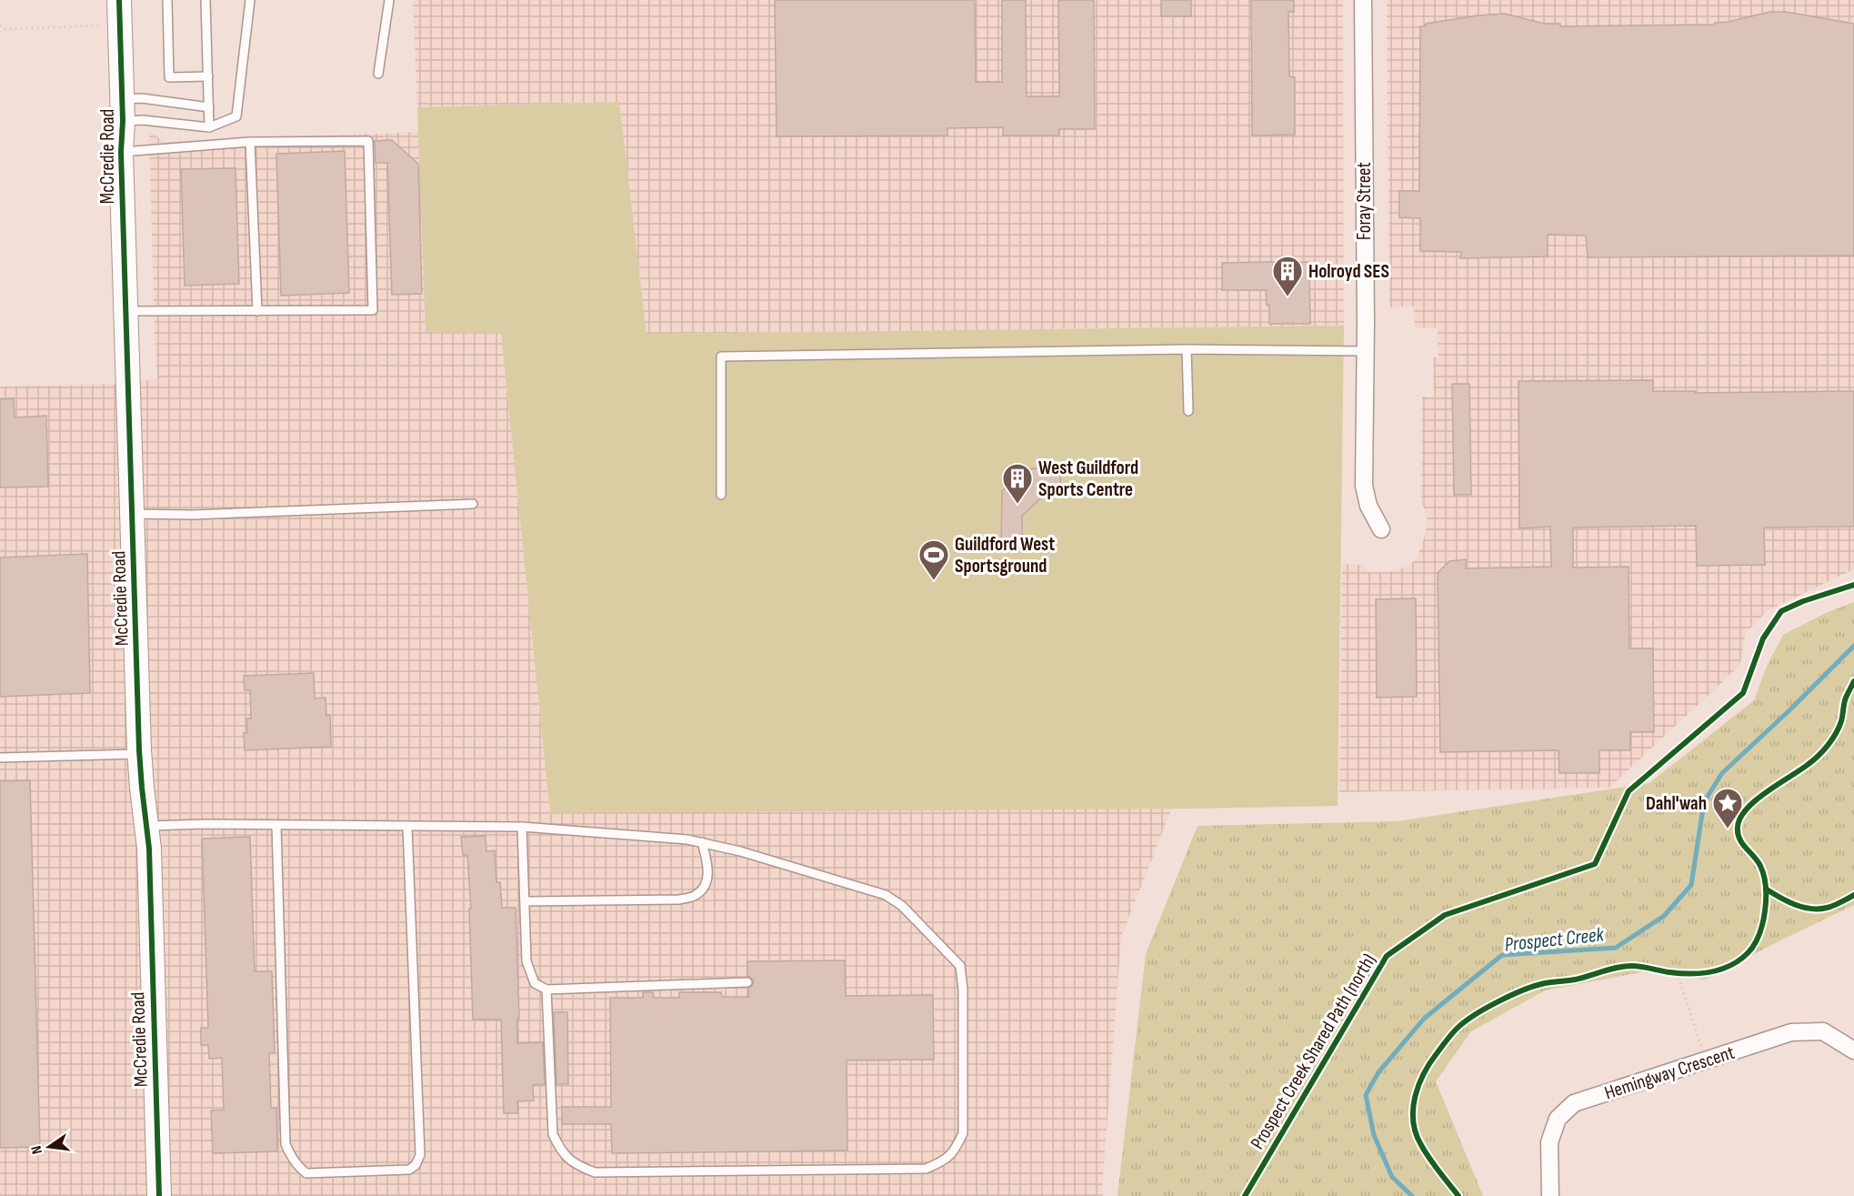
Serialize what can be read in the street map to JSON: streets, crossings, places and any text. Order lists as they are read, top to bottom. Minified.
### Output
{"streets":{"street":["McCredie Road","Foray Street","Hemingway Crescent"],"cycle path":["Prospect Creek Shared Path (north)"]},"water":["Prospect Creek"],"places":{"building":["Holroyd SES","West Guildford Sports Centre"],"sports":["Guildford West Sportsground"],"place":["Dahl'wah"]},"north":"left"}
